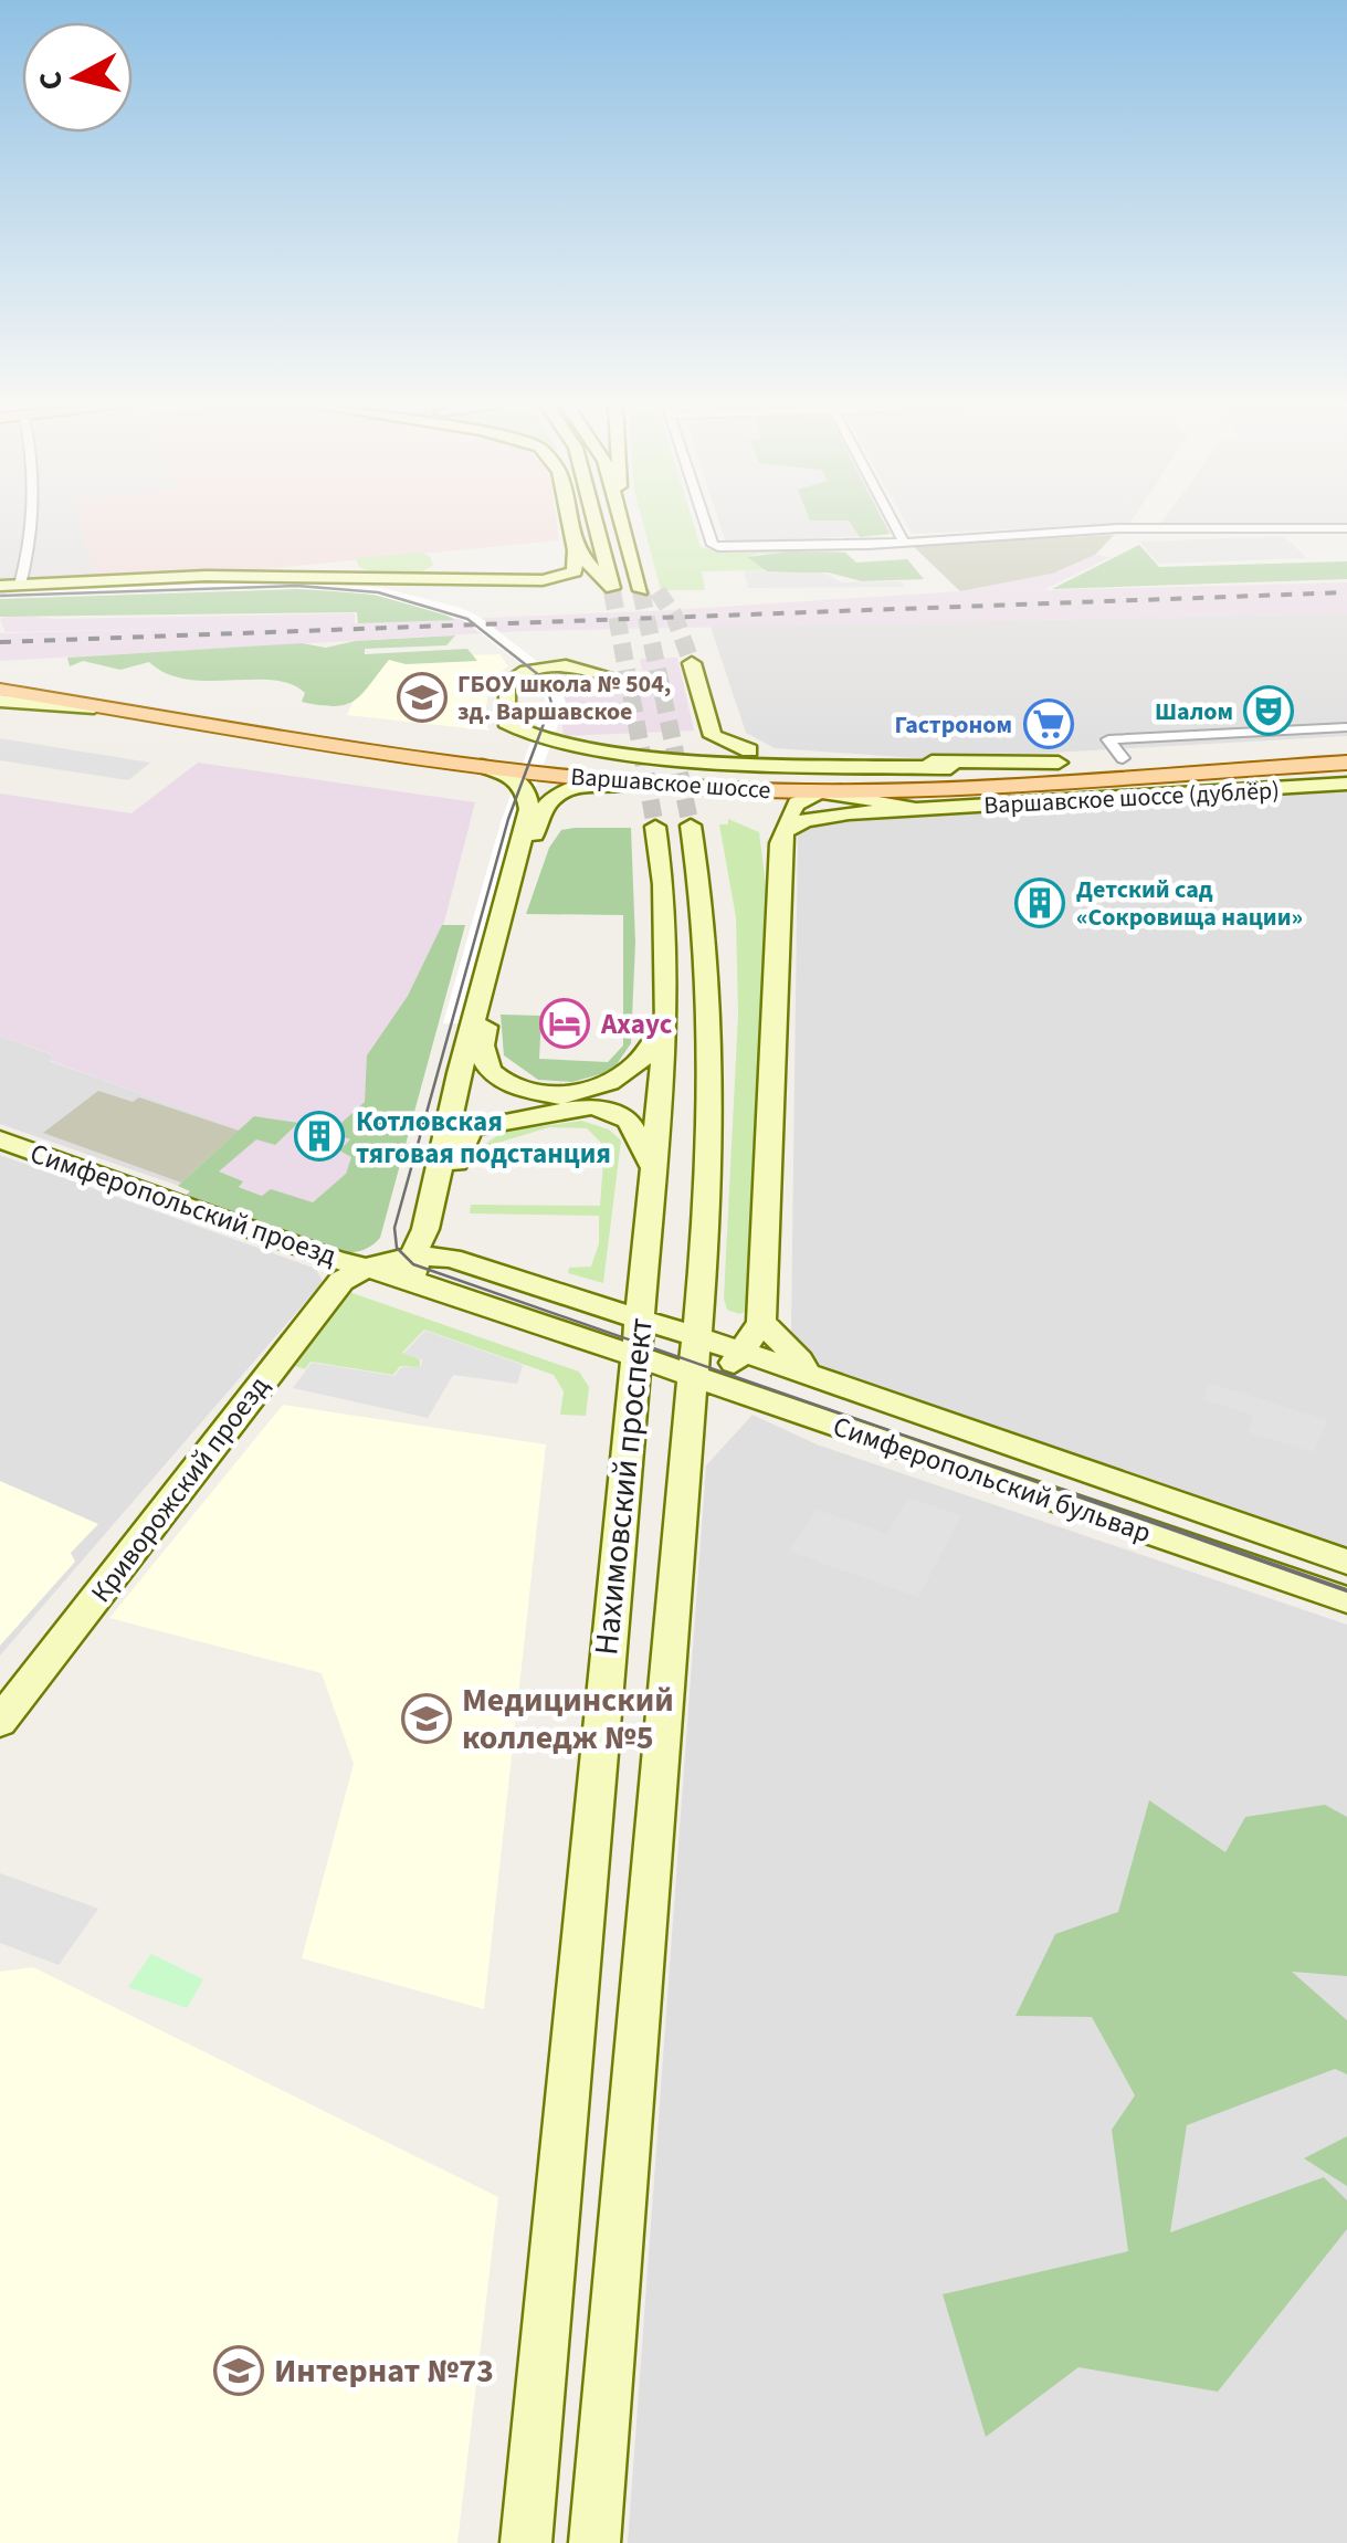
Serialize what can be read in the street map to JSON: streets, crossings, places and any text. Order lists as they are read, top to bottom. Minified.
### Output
{"streets":{"main road":["Варшавское шоссе","Варшавское шоссе (дублёр)","Симферопольский проезд","Симферопольский бульвар","Нахимовский проспект","Криворожский проезд"]},"crossings":[["Варшавское шоссе","Варшавское шоссе (дублёр)"],["Симферопольский проезд","Симферопольский бульвар"],["Симферопольский проезд","Нахимовский проспект"],["Симферопольский проезд","Криворожский проезд"],["Симферопольский бульвар","Нахимовский проспект"]],"places":{"school or university":["ГБОУ школа № 504, зд. Варшавское","Медицинский колледж №5","Интернат №73"],"theatre":["Шалом"],"supermarket":["Гастроном"],"building":["Детский сад «Сокровища нации»","Котловская тяговая подстанция"],"hotel":["Ахаус"]},"north":"left"}
